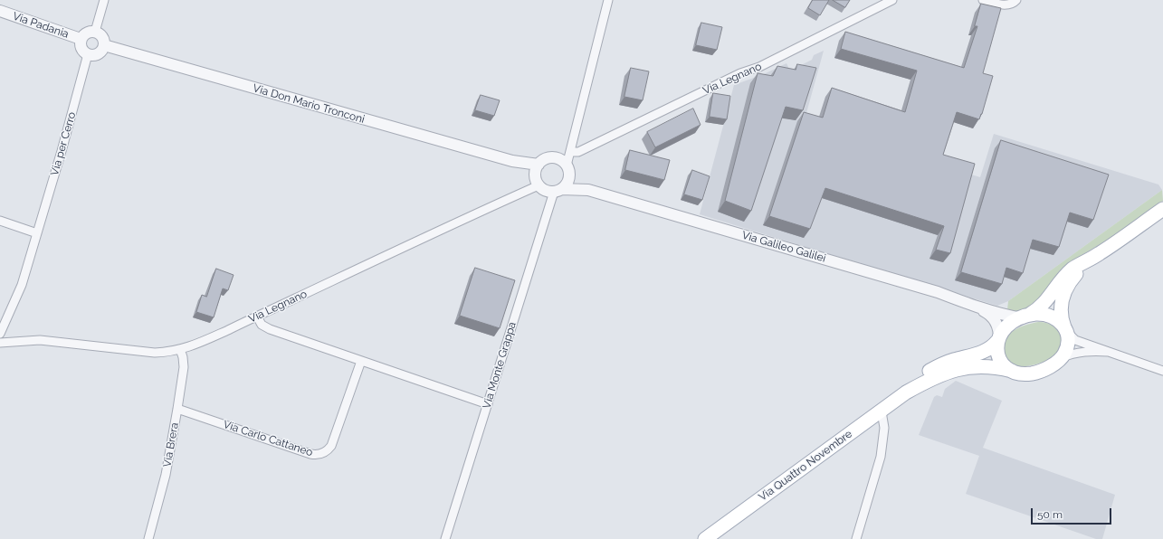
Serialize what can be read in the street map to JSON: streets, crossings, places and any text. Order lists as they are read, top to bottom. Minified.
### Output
{"streets":{"main road":["Via Quattro Novembre"],"street":["Via Padania","Via Legnano","Via Don Mario Tronconi","Via per Cerro","Via Galileo Galilei","Via Monte Grappa","Via Carlo Cattaneo","Via Brera"]},"crossings":[["Via Padania","Via Don Mario Tronconi"],["Via Padania","Via per Cerro"],["Via Legnano","Via Don Mario Tronconi"],["Via Legnano","Via Galileo Galilei"],["Via Legnano","Via Monte Grappa"],["Via Legnano","Via Brera"],["Via Don Mario Tronconi","Via per Cerro"],["Via Don Mario Tronconi","Via Galileo Galilei"],["Via Don Mario Tronconi","Via Monte Grappa"],["Via Galileo Galilei","Via Monte Grappa"],["Via Galileo Galilei","Via Quattro Novembre"],["Via Carlo Cattaneo","Via Brera"]],"scale_bar":"50 m"}
